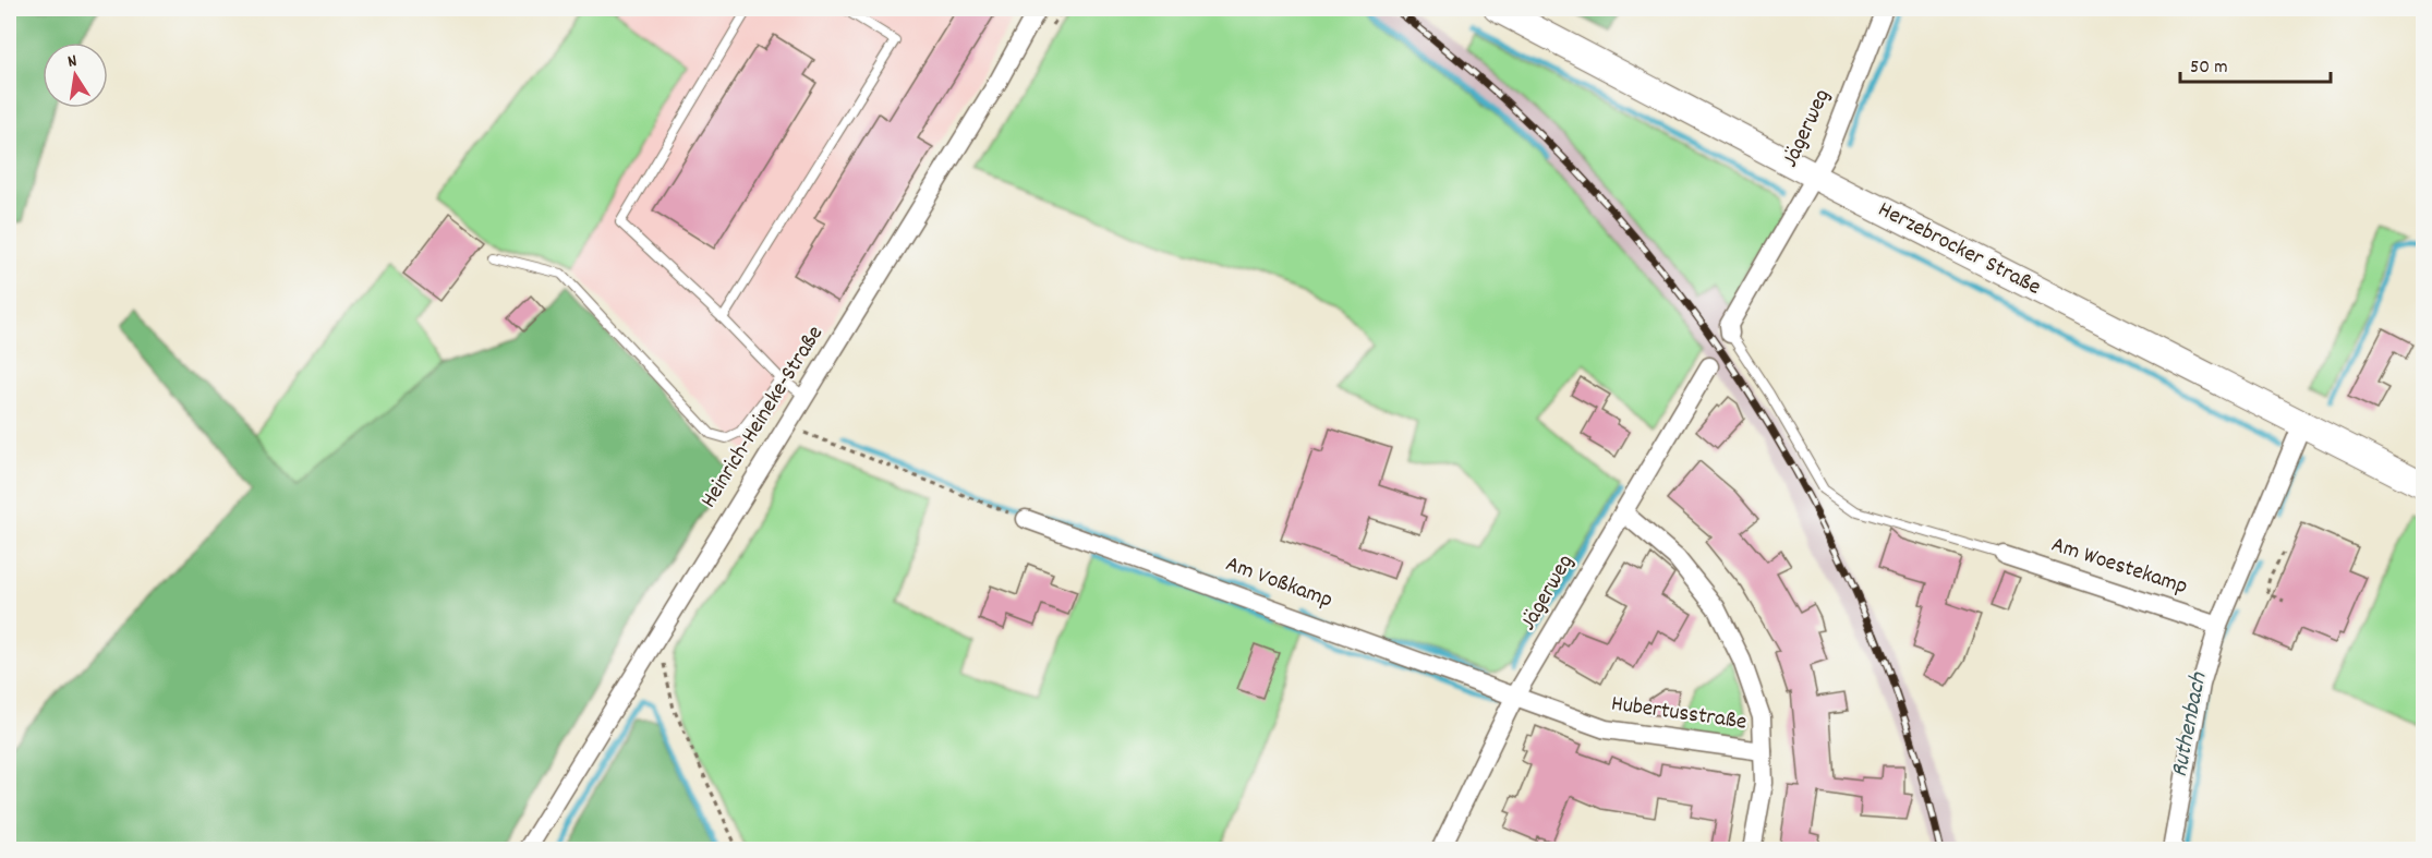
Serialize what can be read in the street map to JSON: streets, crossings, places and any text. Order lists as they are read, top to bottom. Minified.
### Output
{"streets":{"main road":["Herzebrocker Straße"],"street":["Jägerweg","Heinrich-Heineke-Straße","Am Woestekamp","Am Voßkamp","Hubertusstraße"]},"crossings":[["Jägerweg","Herzebrocker Straße"],["Jägerweg","Am Voßkamp"],["Jägerweg","Hubertusstraße"],["Am Voßkamp","Hubertusstraße"]],"water":["Ruthenbach"],"scale_bar":"50 m","north":"top"}
